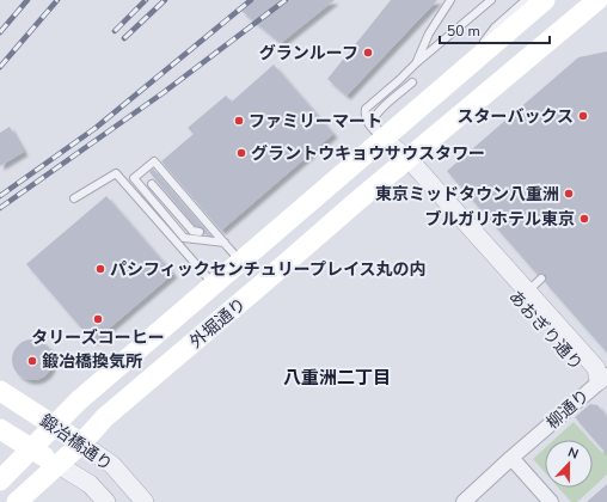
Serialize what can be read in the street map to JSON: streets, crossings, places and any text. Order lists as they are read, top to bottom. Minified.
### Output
{"streets":{"main road":["外堀通り","鍛冶橋通り"],"street":["あおぎり通り","柳通り"]},"crossings":[["外堀通り","あおぎり通り"],["外堀通り","鍛冶橋通り"],["あおぎり通り","柳通り"]],"districts":["八重洲二丁目"],"places":["グランルーフ","スターバックス","ファミリーマート","グラントウキョウサウスタワー","東京ミッドタウン八重洲","ブルガリホテル東京","パシフィックセンチュリープレイス丸の内","タリーズコーヒー","鍛冶橋換気所"],"scale_bar":"50 m","north":"top"}
